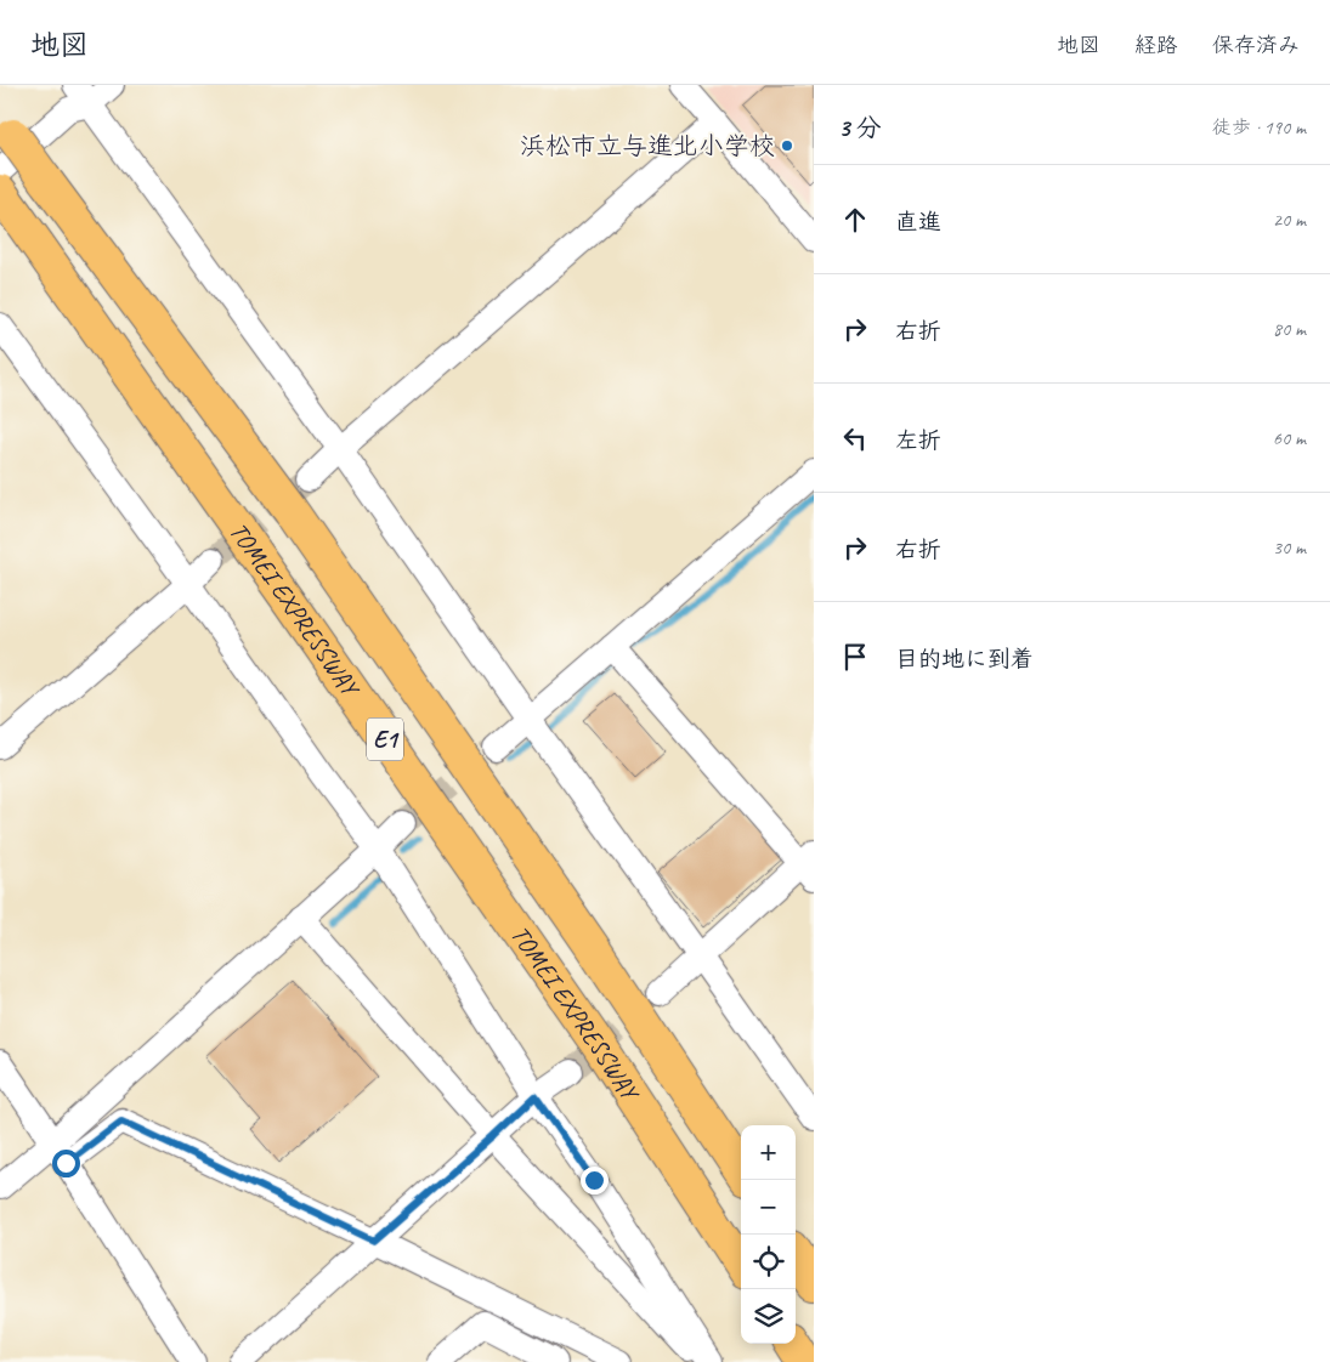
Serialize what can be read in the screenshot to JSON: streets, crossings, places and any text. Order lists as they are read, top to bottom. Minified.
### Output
{"streets":{"highway":["TOMEI EXPRESSWAY","E1"]},"places":["浜松市立与進北小学校"],"page":{"header":"地図","nav":["地図","経路","保存済み"],"heading":["3 分","徒歩 · 190 m"],"list":[["直進","20 m"],["右折","80 m"],["左折","60 m"],["右折","30 m"],"目的地に到着"],"map_buttons":["+","−"]}}
